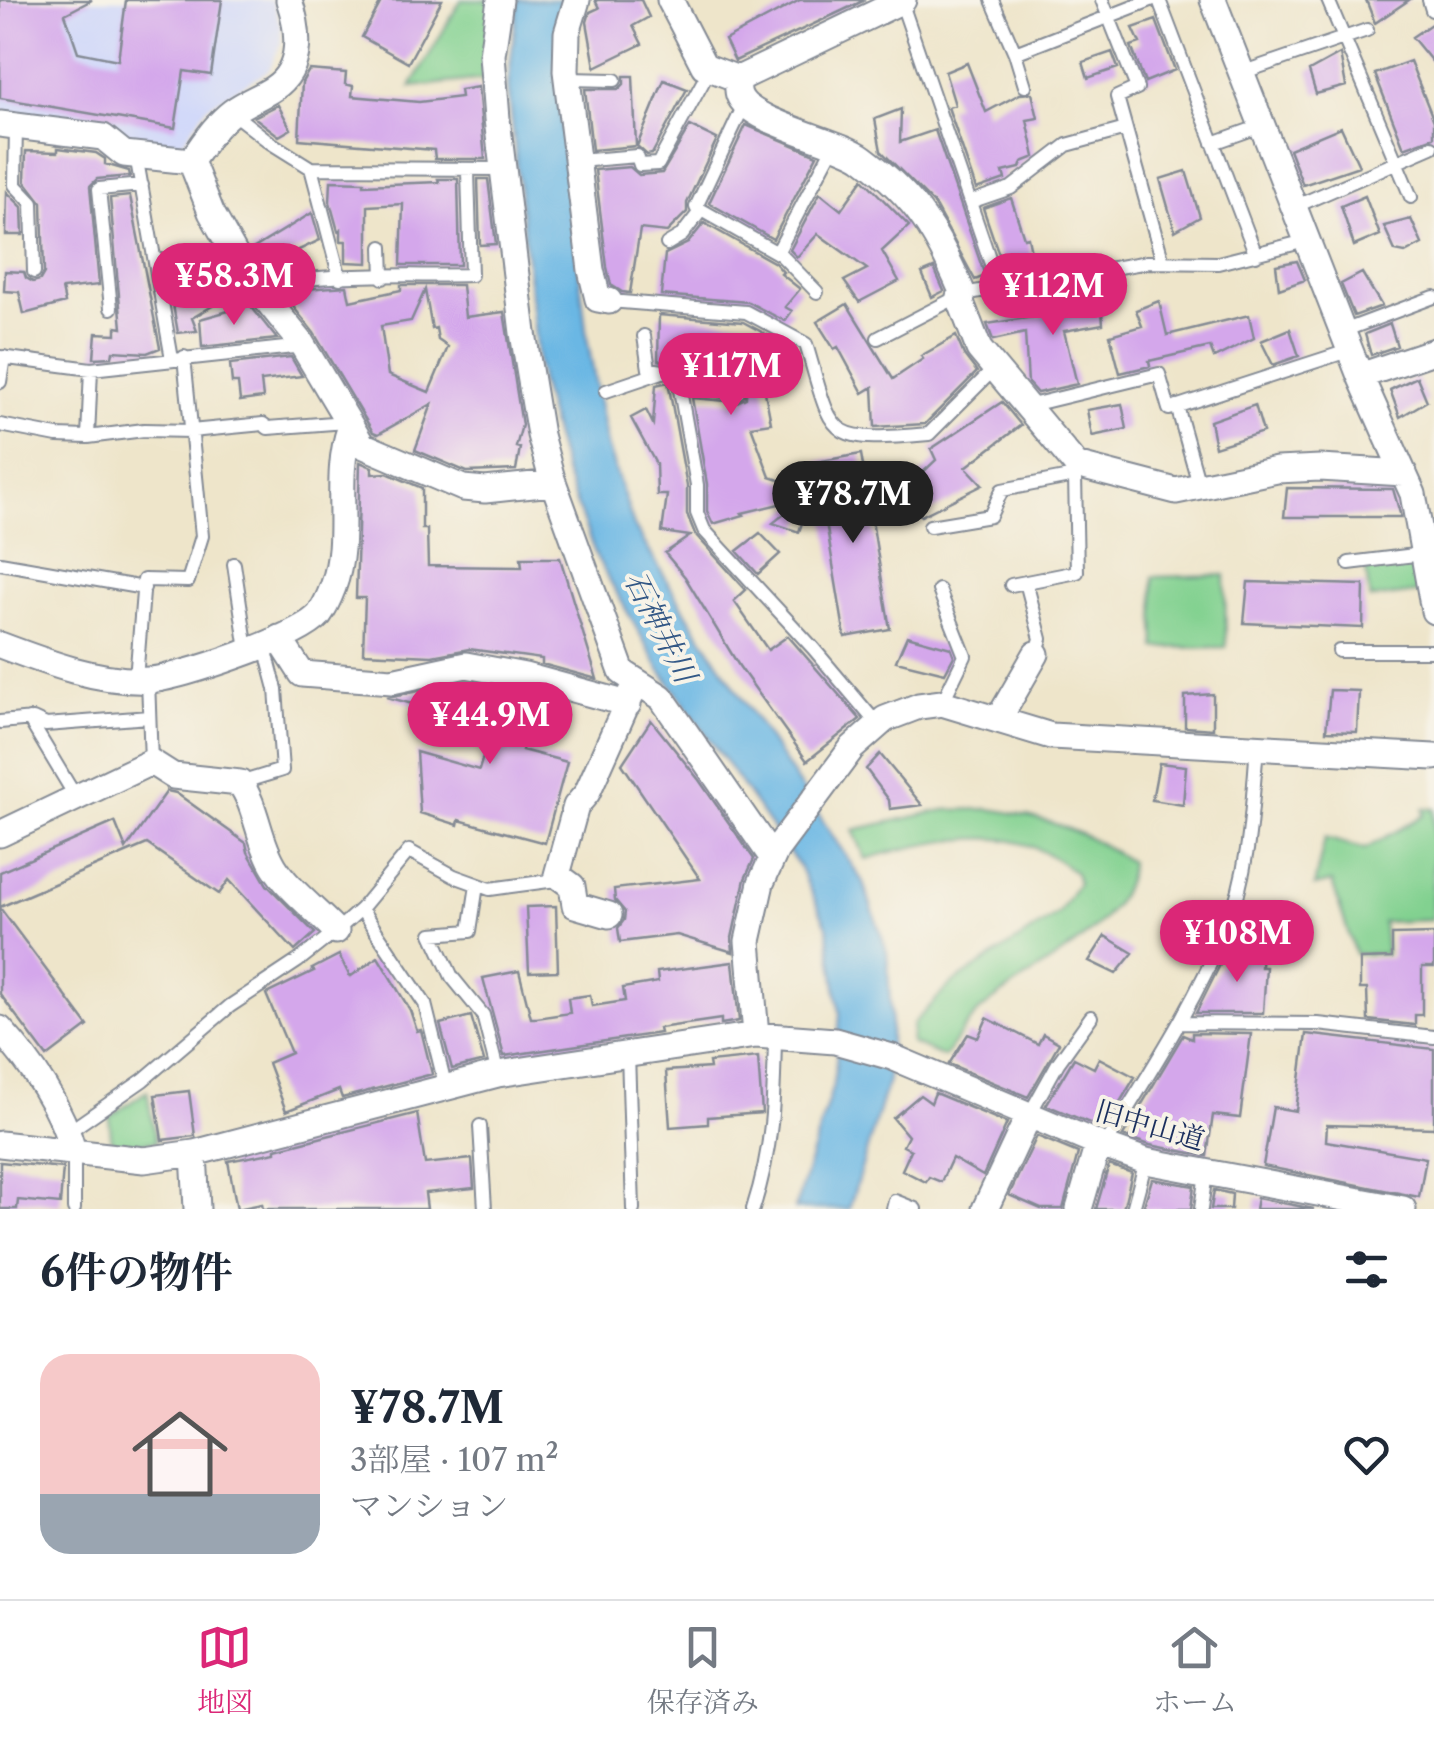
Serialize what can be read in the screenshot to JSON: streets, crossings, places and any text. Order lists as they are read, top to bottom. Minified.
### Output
{"streets":{"street":["旧中山道"]},"water":["石神井川"],"page":{"price":["¥58.3M","¥112M","¥117M","¥78.7M","¥44.9M","¥108M"],"heading":"6件の物件","list":[{"name":"¥78.7M","note":"3部屋 · 107 m² · マンション"}],"tabs":["地図","保存済み","ホーム"]}}
